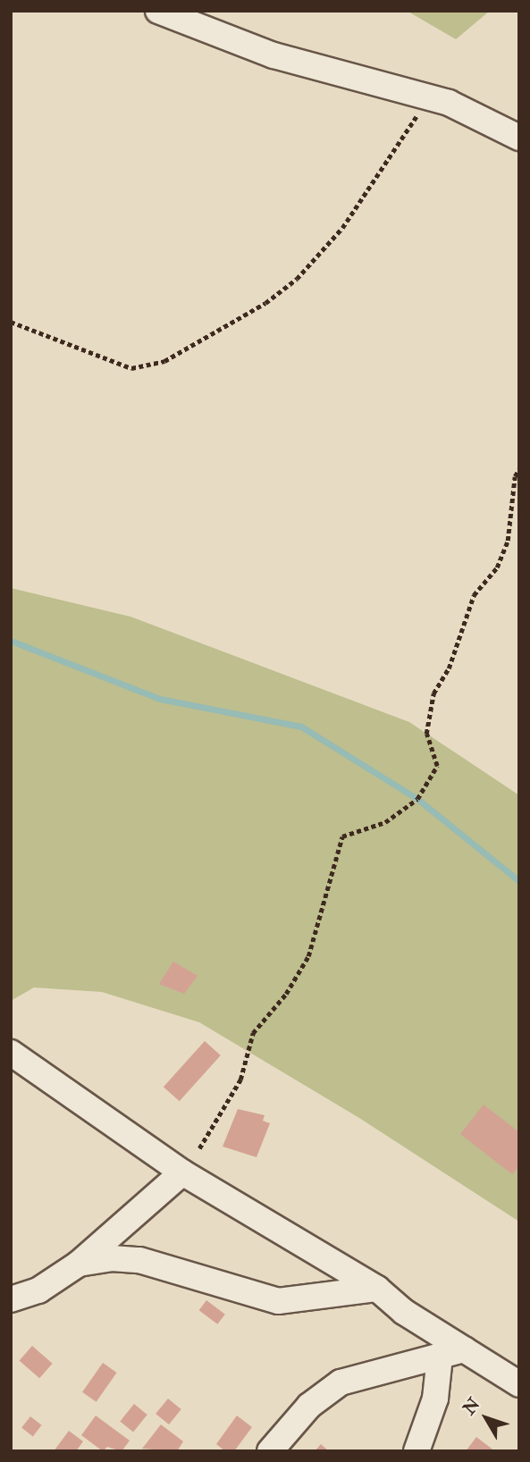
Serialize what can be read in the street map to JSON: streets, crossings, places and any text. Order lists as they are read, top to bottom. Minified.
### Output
{"north":"top left"}
